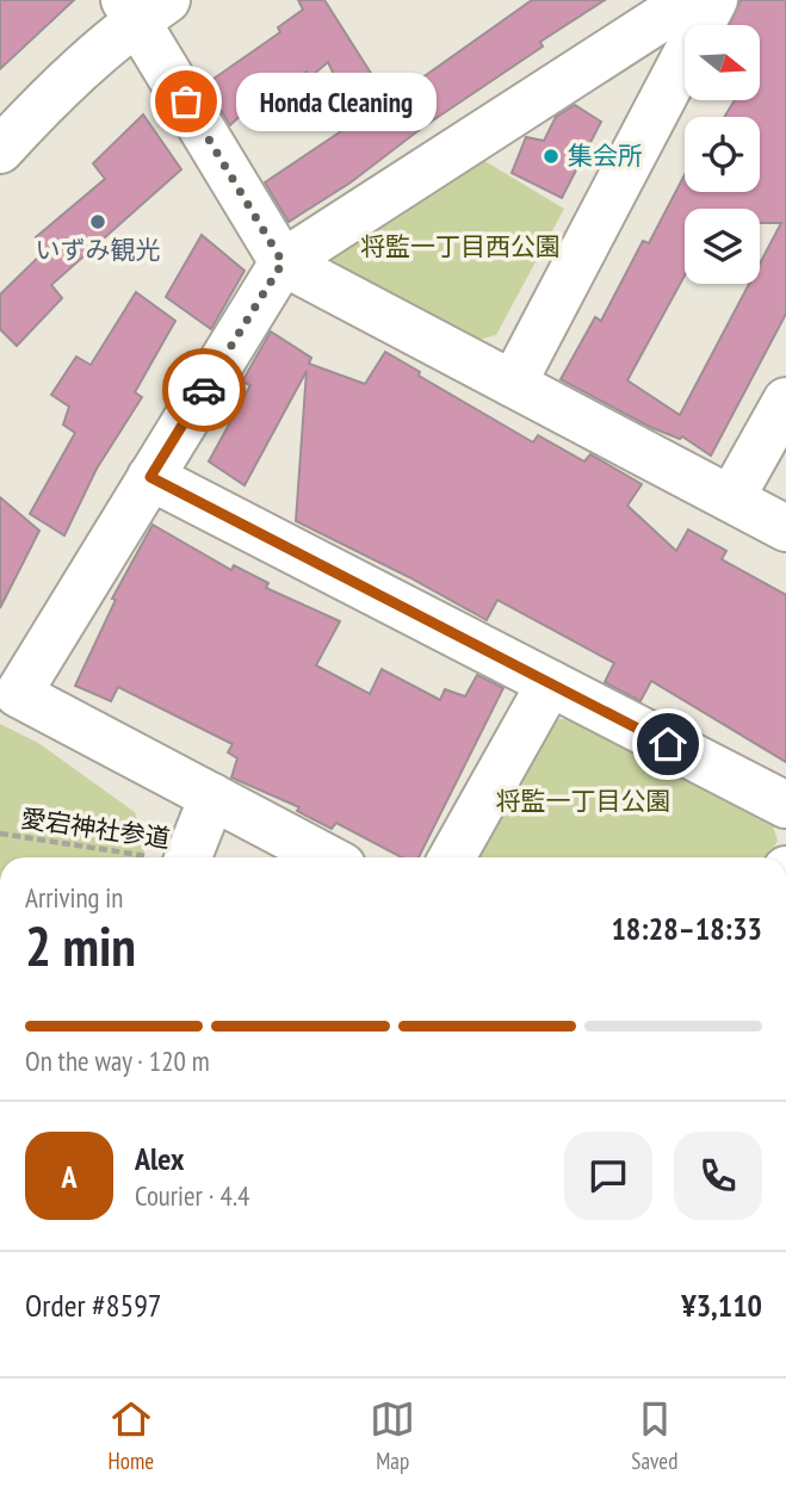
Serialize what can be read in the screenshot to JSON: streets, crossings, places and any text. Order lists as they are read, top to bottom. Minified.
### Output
{"streets":{"path":["愛宕神社参道"]},"parks":["将監一丁目西公園","将監一丁目公園"],"places":["Honda Cleaning","集会所","いずみ観光"],"north":"right","page":{"bubble":"Honda Cleaning","heading":["2 min","Arriving in","18:28–18:33"],"panel":["Alex","Courier · 4.4","Order #8597","¥3,110"],"bar":"On the way · 120 m","round":"A","tabs":["Home","Map","Saved"]}}
